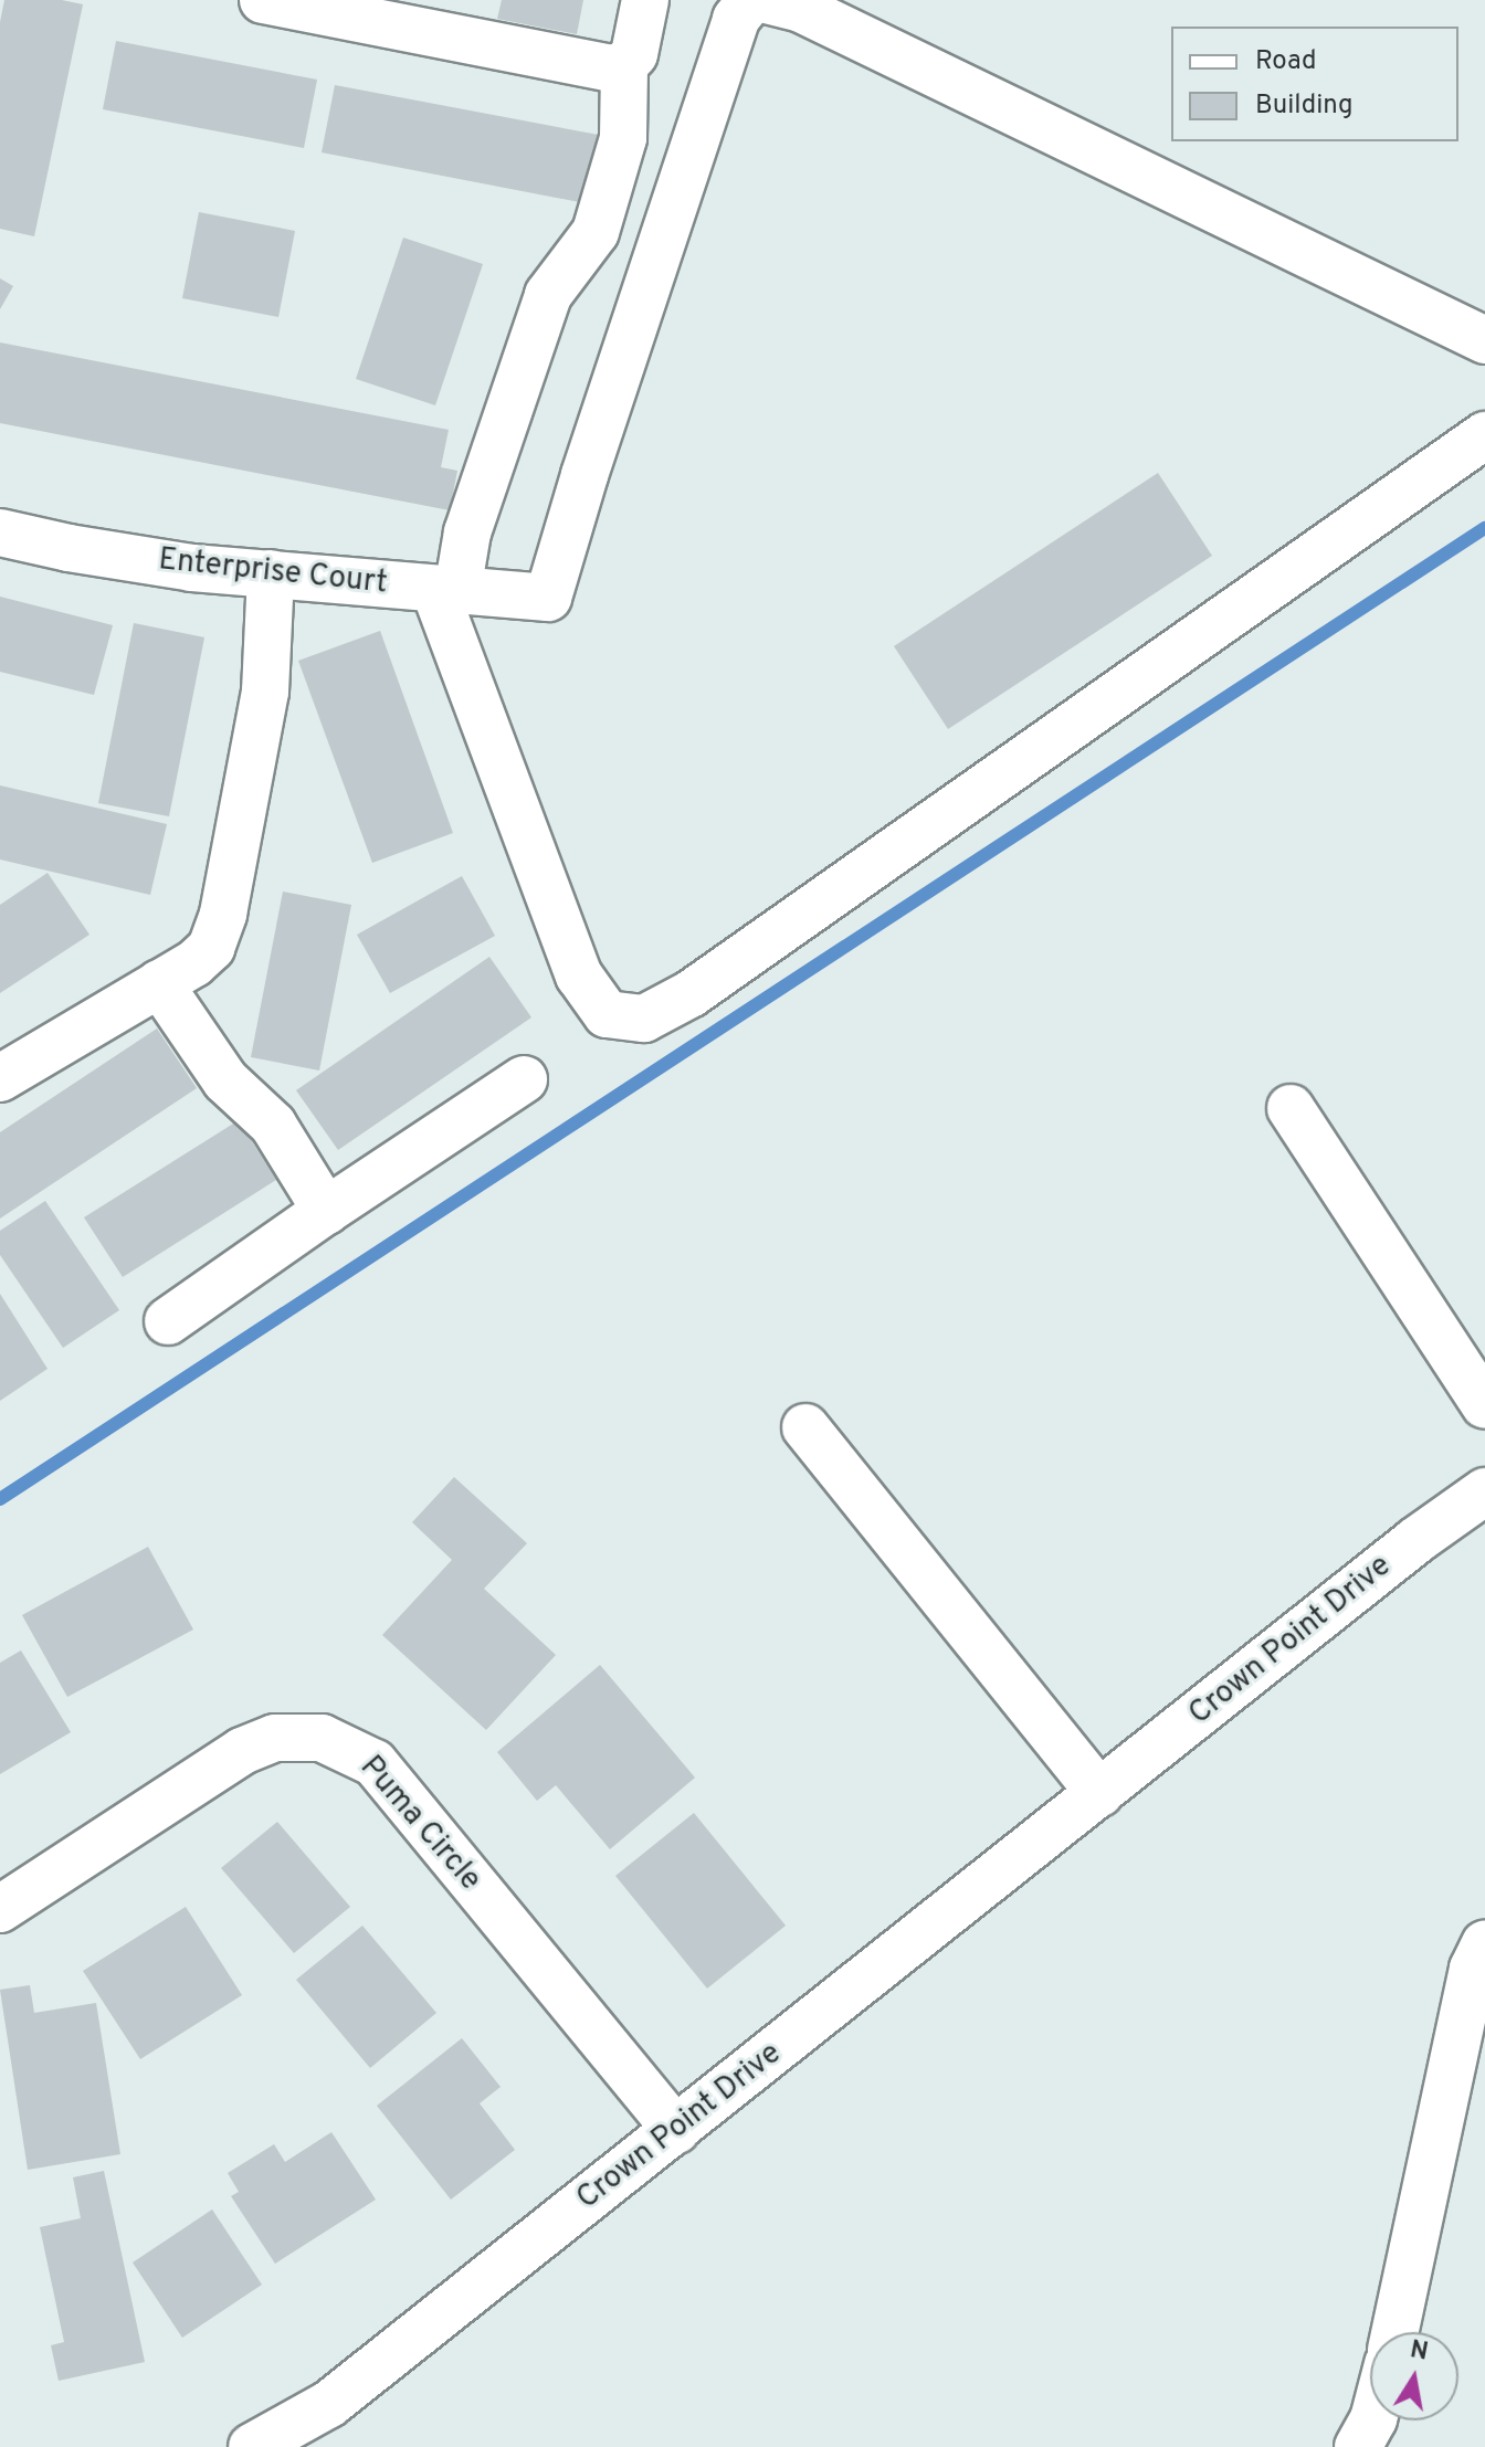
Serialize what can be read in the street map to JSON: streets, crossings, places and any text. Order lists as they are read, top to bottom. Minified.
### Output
{"streets":{"street":["Enterprise Court","Crown Point Drive","Puma Circle"]},"crossings":[["Crown Point Drive","Puma Circle"]],"legend":["Road","Building"],"north":"top"}
